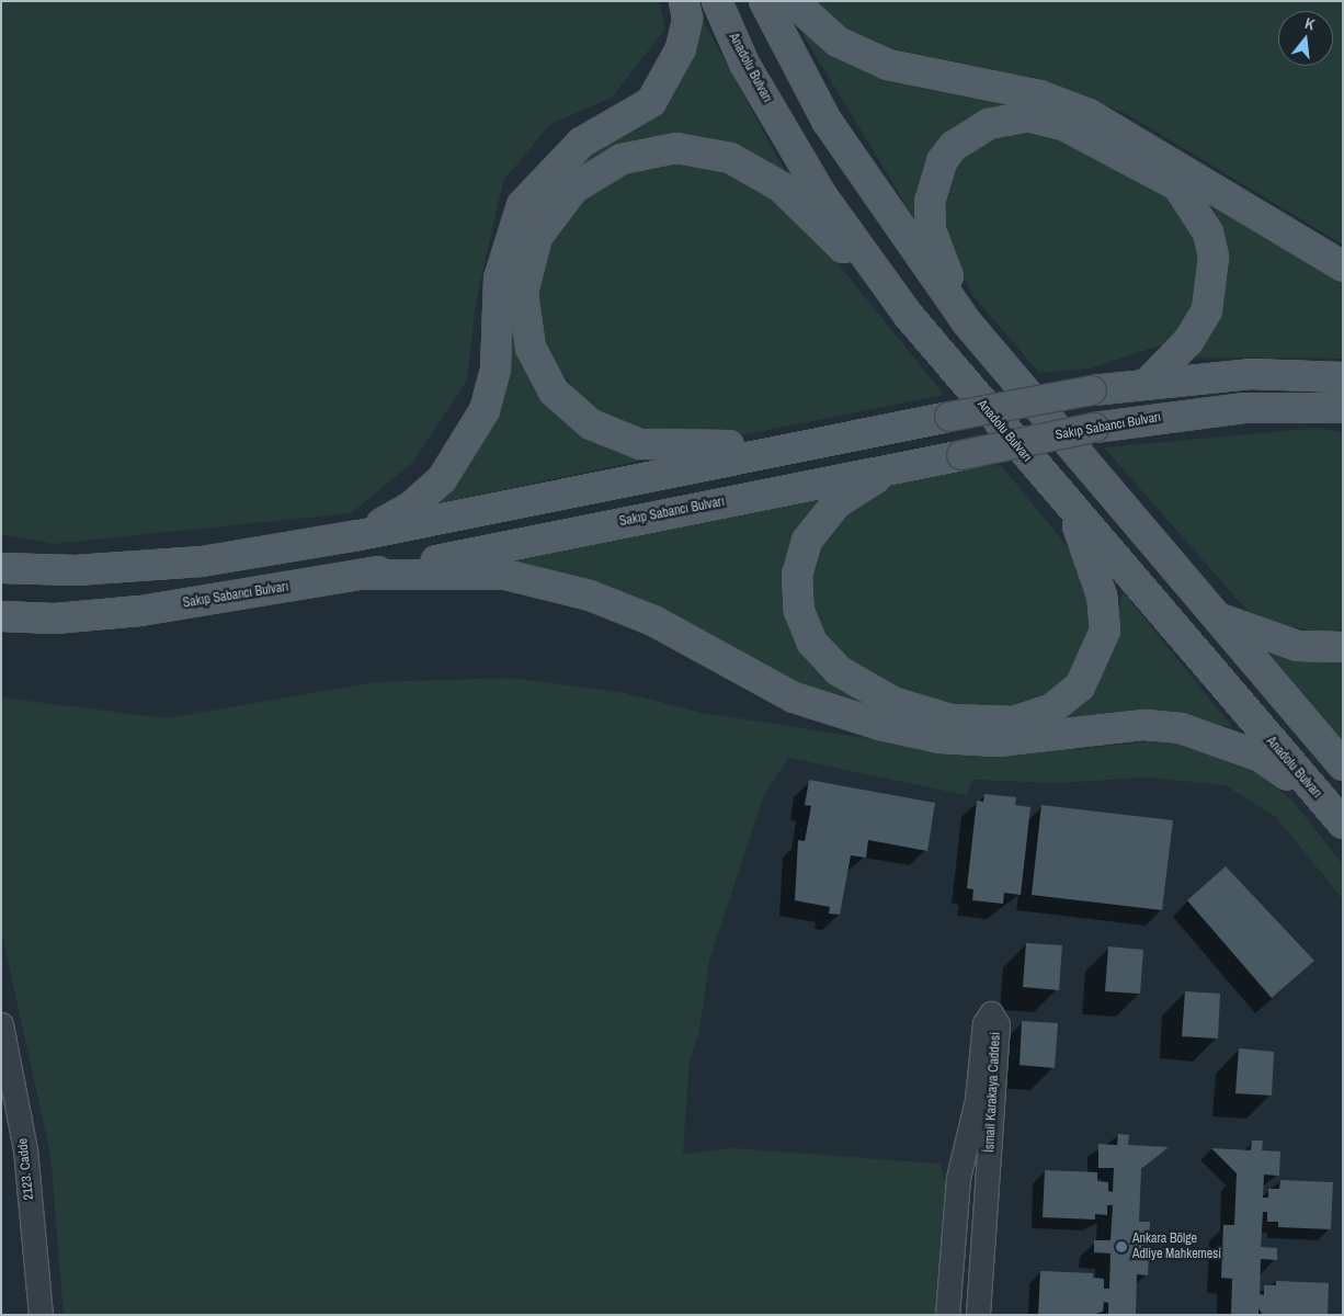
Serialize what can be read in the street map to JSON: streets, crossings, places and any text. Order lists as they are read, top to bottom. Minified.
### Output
{"streets":{"main road":["Anadolu Bulvarı","Sakıp Sabancı Bulvarı"],"street":["İsmail Karakaya Caddesi","2123. Cadde"]},"places":["Ankara Bölge Adliye Mahkemesi"],"north":"top"}
